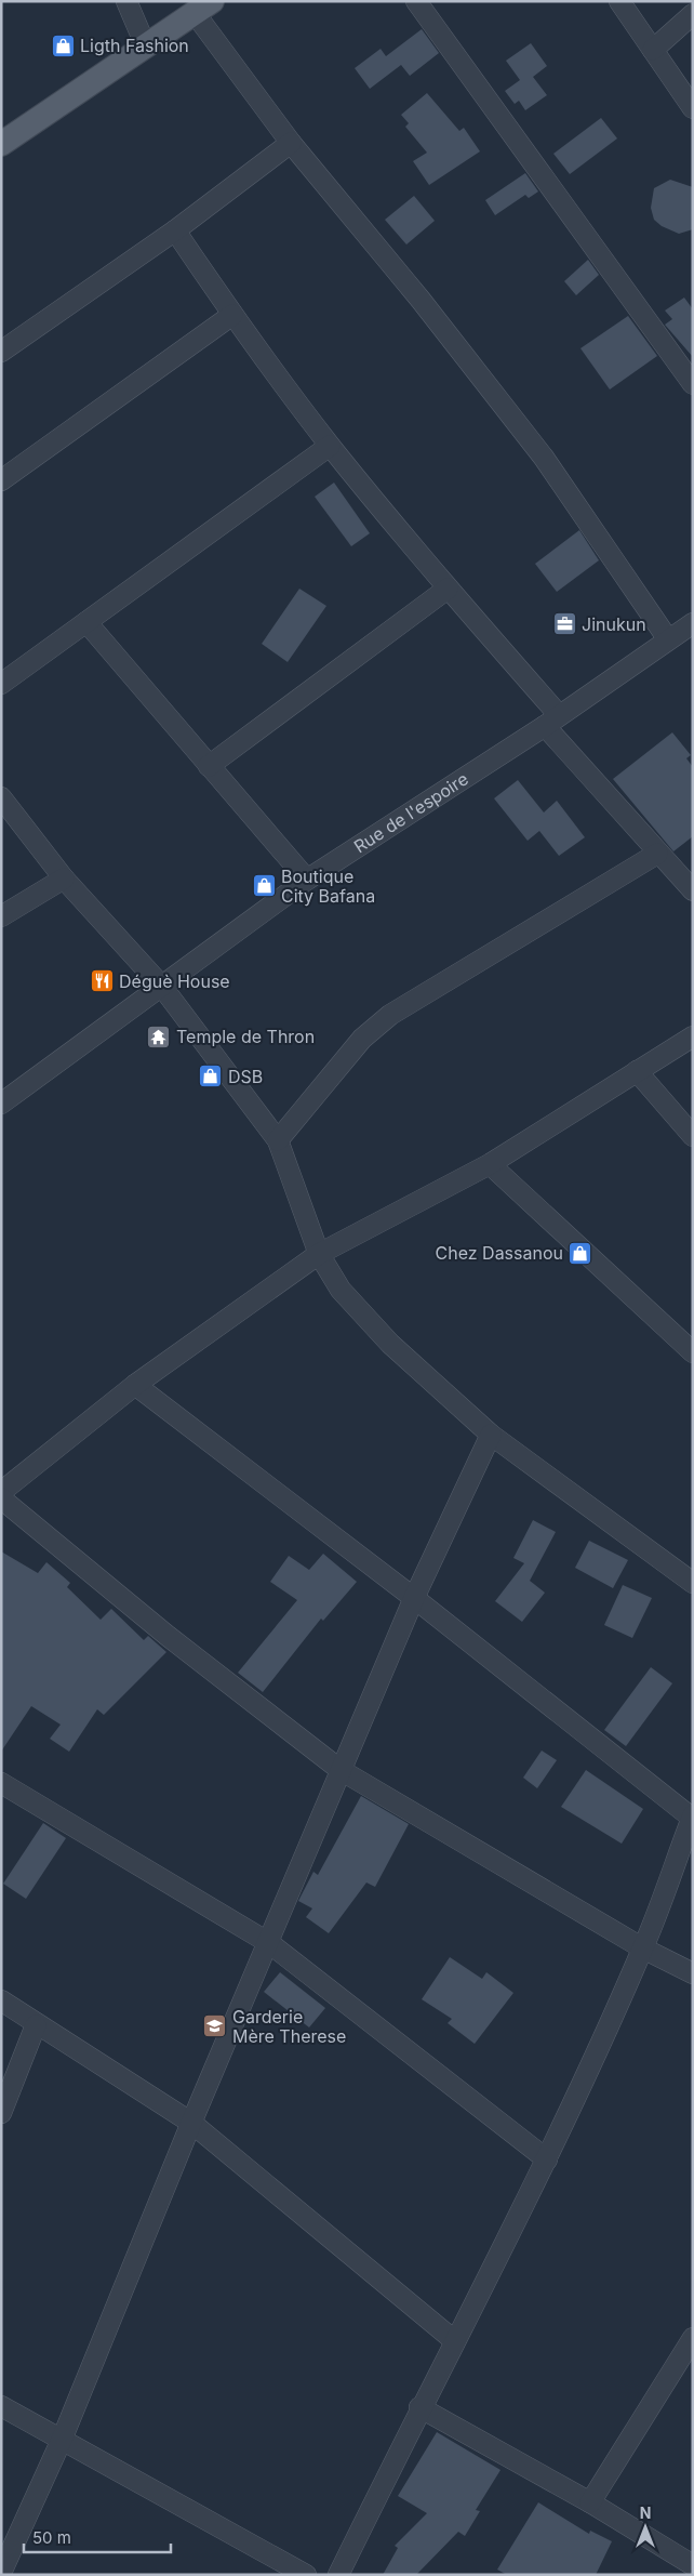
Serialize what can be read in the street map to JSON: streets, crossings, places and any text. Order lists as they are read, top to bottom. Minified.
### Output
{"streets":{"street":["Rue de l'espoire"]},"places":{"shop":["Ligth Fashion","Boutique City Bafana","DSB","Chez Dassanou"],"office":["Jinukun"],"restaurant":["Déguè House"],"temple":["Temple de Thron"],"school or university":["Garderie Mère Therese"]},"scale_bar":"50 m","north":"top"}
